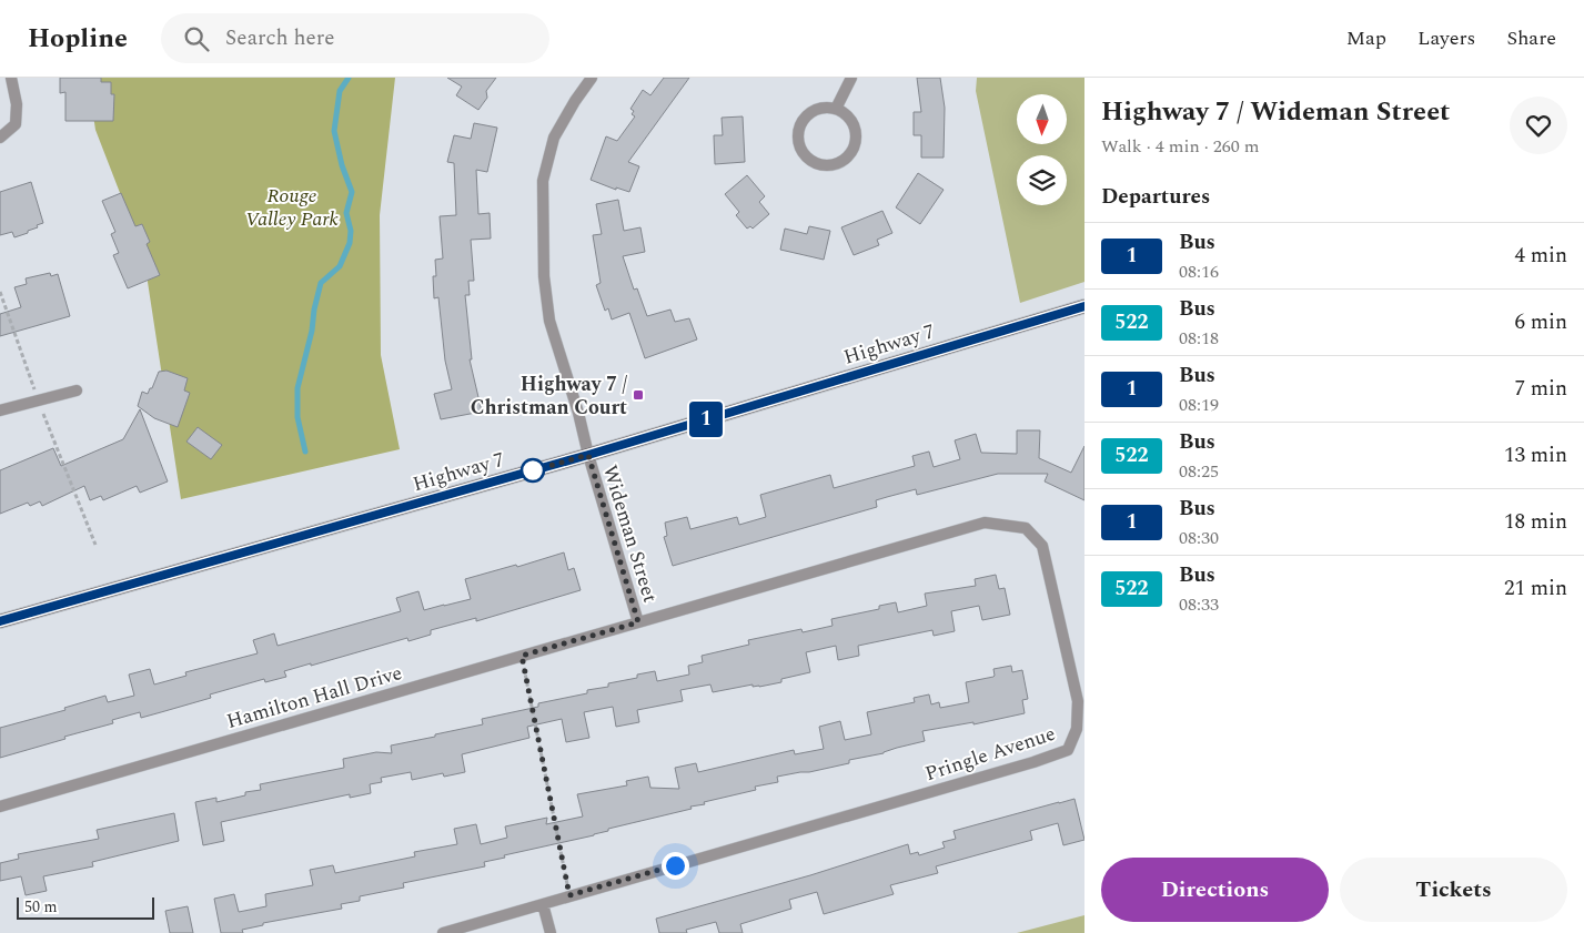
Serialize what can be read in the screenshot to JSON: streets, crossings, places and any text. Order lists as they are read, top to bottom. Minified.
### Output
{"streets":{"main road":["Highway 7"],"street":["Wideman Street","Hamilton Hall Drive","Pringle Avenue"]},"crossings":[["Highway 7","Wideman Street"],["Wideman Street","Hamilton Hall Drive"],["Wideman Street","Pringle Avenue"],["Hamilton Hall Drive","Pringle Avenue"]],"parks":["Rouge Valley Park"],"places":{"transit":["Highway 7 / Christman Court"]},"lines":["bus line 1"],"scale_bar":"50 m","north":"bottom","page":{"header":"Hopline","search":"Search here","nav":["Map","Layers","Share"],"on_map":"1","heading":[["Highway 7 / Wideman Street","Walk · 4 min · 260 m"],"Departures"],"list":[{"mark":"1","name":"Bus","note":"08:16","value":"4 min"},{"mark":"522","name":"Bus","note":"08:18","value":"6 min"},{"mark":"1","name":"Bus","note":"08:19","value":"7 min"},{"mark":"522","name":"Bus","note":"08:25","value":"13 min"},{"mark":"1","name":"Bus","note":"08:30","value":"18 min"},{"mark":"522","name":"Bus","note":"08:33","value":"21 min"}],"buttons":["Directions","Tickets"],"scale":"50 m"}}
